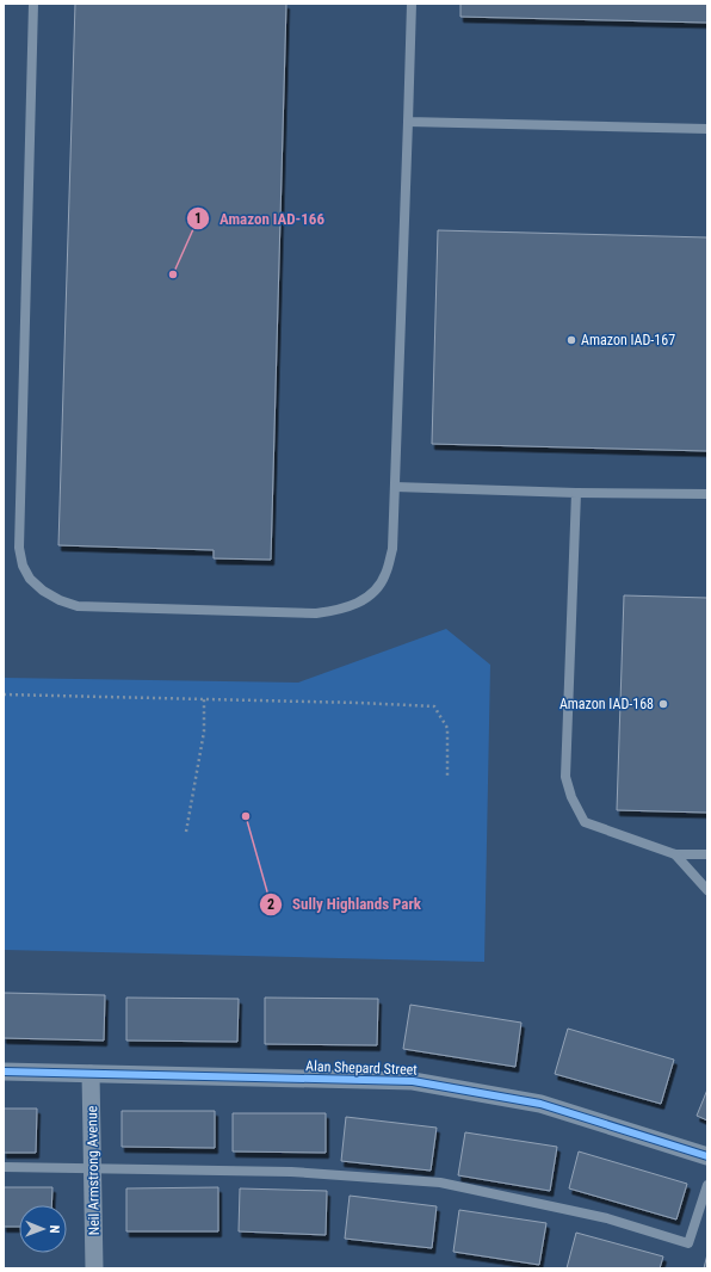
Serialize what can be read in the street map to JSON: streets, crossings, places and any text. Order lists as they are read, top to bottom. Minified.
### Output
{"streets":{"street":["Alan Shepard Street","Neil Armstrong Avenue"]},"crossings":[["Alan Shepard Street","Neil Armstrong Avenue"]],"places":["Amazon IAD-166","Amazon IAD-167","Amazon IAD-168","Sully Highlands Park"],"north":"right"}
